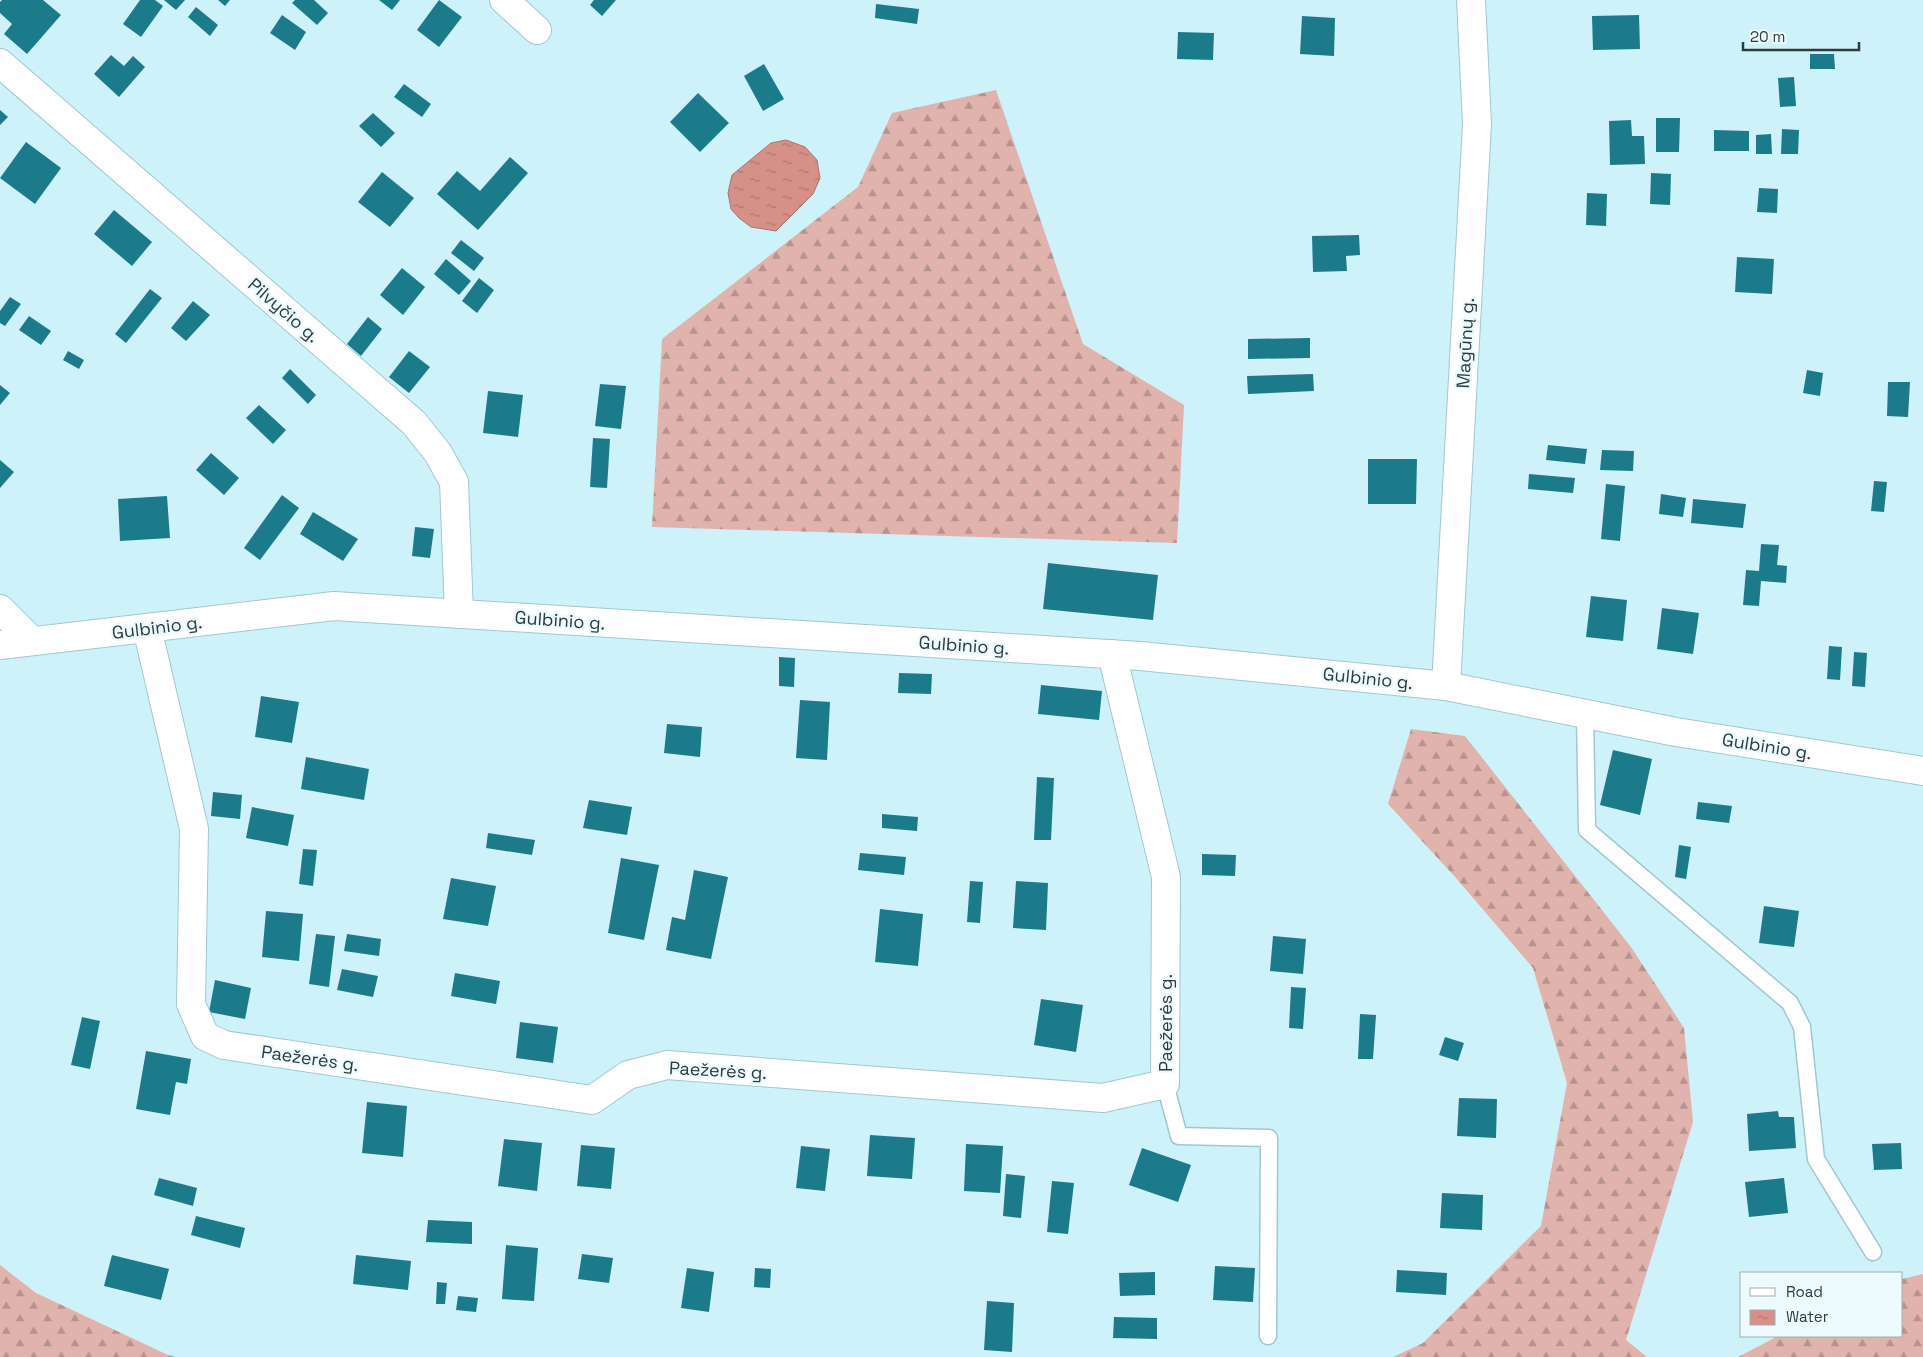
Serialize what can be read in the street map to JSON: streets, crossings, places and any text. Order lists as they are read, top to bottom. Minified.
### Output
{"streets":{"street":["Pilvyčio g.","Magūnų g.","Gulbinio g.","Paežerės g."]},"crossings":[["Pilvyčio g.","Gulbinio g."],["Magūnų g.","Gulbinio g."],["Gulbinio g.","Paežerės g."]],"legend":["Road","Water"],"scale_bar":"20 m"}
